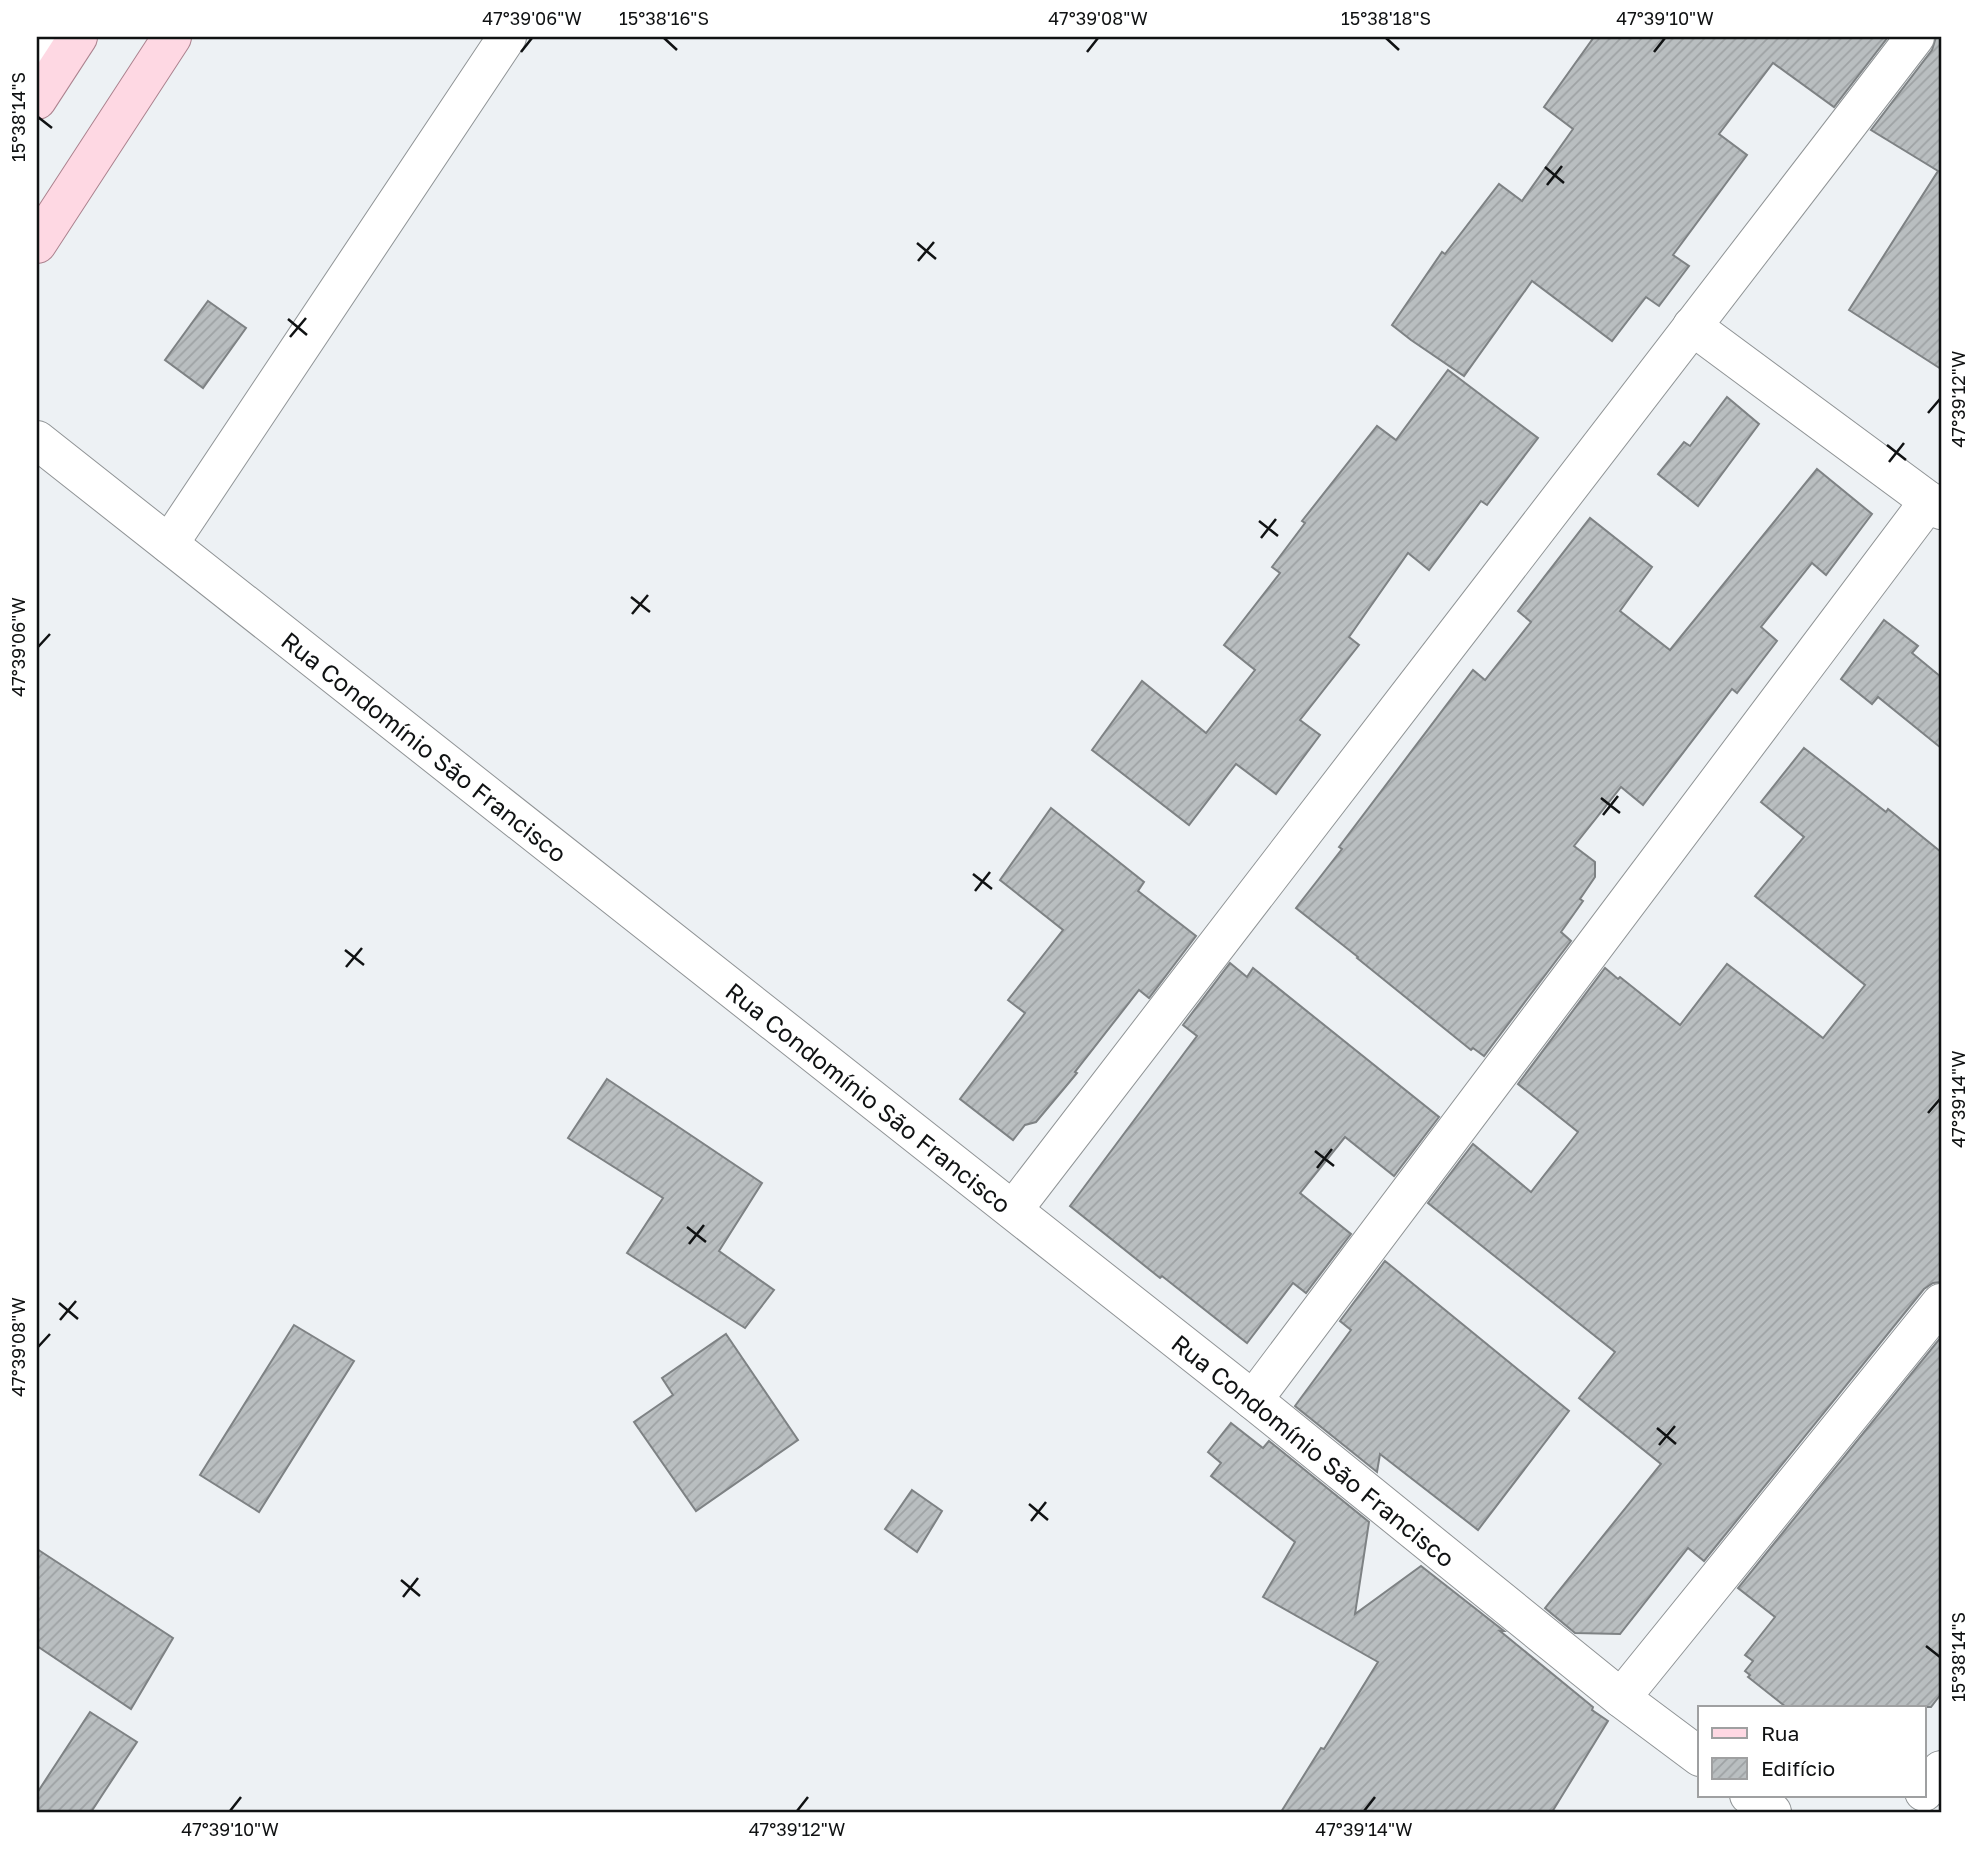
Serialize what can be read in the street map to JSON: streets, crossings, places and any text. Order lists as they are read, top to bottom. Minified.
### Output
{"streets":{"street":["Rua Condomínio São Francisco"]},"legend":["Rua","Edifício"],"coordinates":["47°39'06\"W","15°38'16\"S","47°39'08\"W","15°38'18\"S","47°39'10\"W","15°38'14\"S","47°39'12\"W","47°39'14\"W"]}
